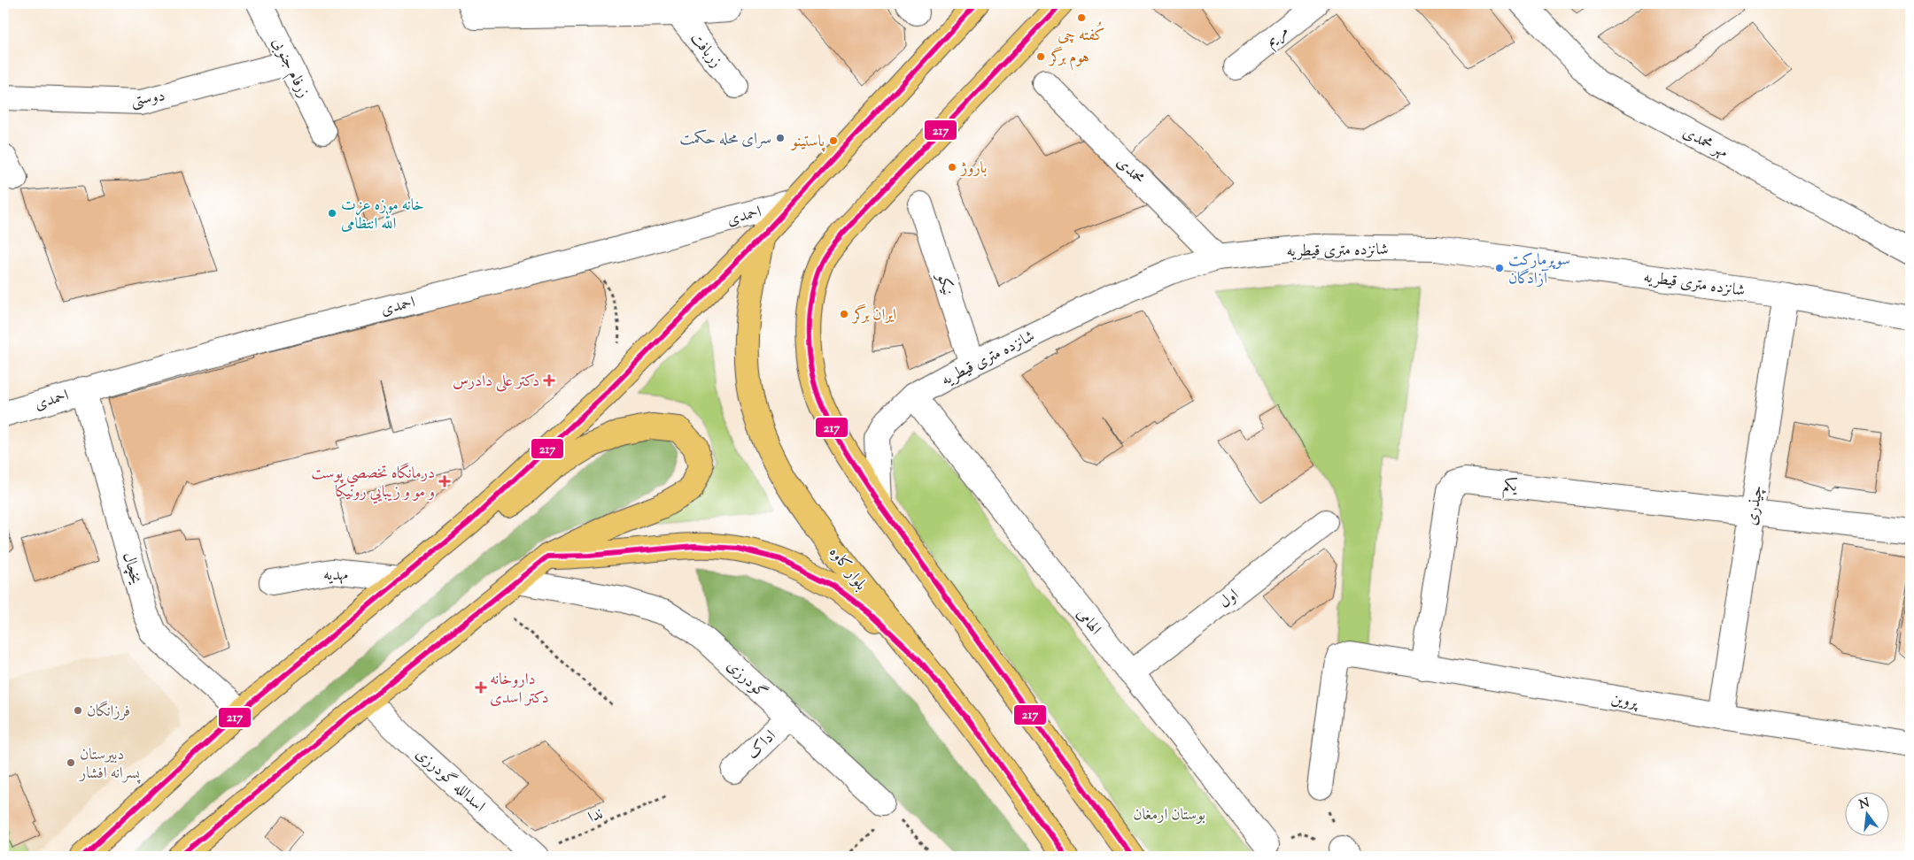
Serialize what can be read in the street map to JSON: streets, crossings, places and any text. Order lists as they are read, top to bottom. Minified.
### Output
{"streets":{"main road":["بلوار کاوه"],"street":["مریم","زربافت","زرفام جنوبی","دوستی","مهر محمدی","محمدی","احمدی","شانزده متری قیطریه","نیکو","یکم","چیذری","یخچال","مهدیه","اول","الهامی","گودرزی","پروین","اداک","اسدالله گودرزی"],"path":["ندا"]},"crossings":[["زرفام جنوبی","دوستی"],["محمدی","شانزده متری قیطریه"],["احمدی","یخچال"],["شانزده متری قیطریه","نیکو"],["شانزده متری قیطریه","چیذری"],["شانزده متری قیطریه","الهامی"],["یکم","چیذری"],["یکم","پروین"],["چیذری","پروین"],["اول","الهامی"],["گودرزی","اداک"],["اسدالله گودرزی","ندا"]],"parks":["بوستان ارمغان"],"places":{"other":["کُفته چی","هوم برگر","سرای محله حکمت","پاستینو","باروژ","خانه موزه عزت الله انتظامی","سوپرمارکت آزادگان","ایران برگر","فرزانگان","دبیرستان پسرانه افشار"],"health":["دکتر علی دادرس","درمانگاه تخصصي پوست و مو و زيبايي رونيكا","داروخانه دکتر اسدی"]},"lines":["transit line 217"],"north":"top"}
